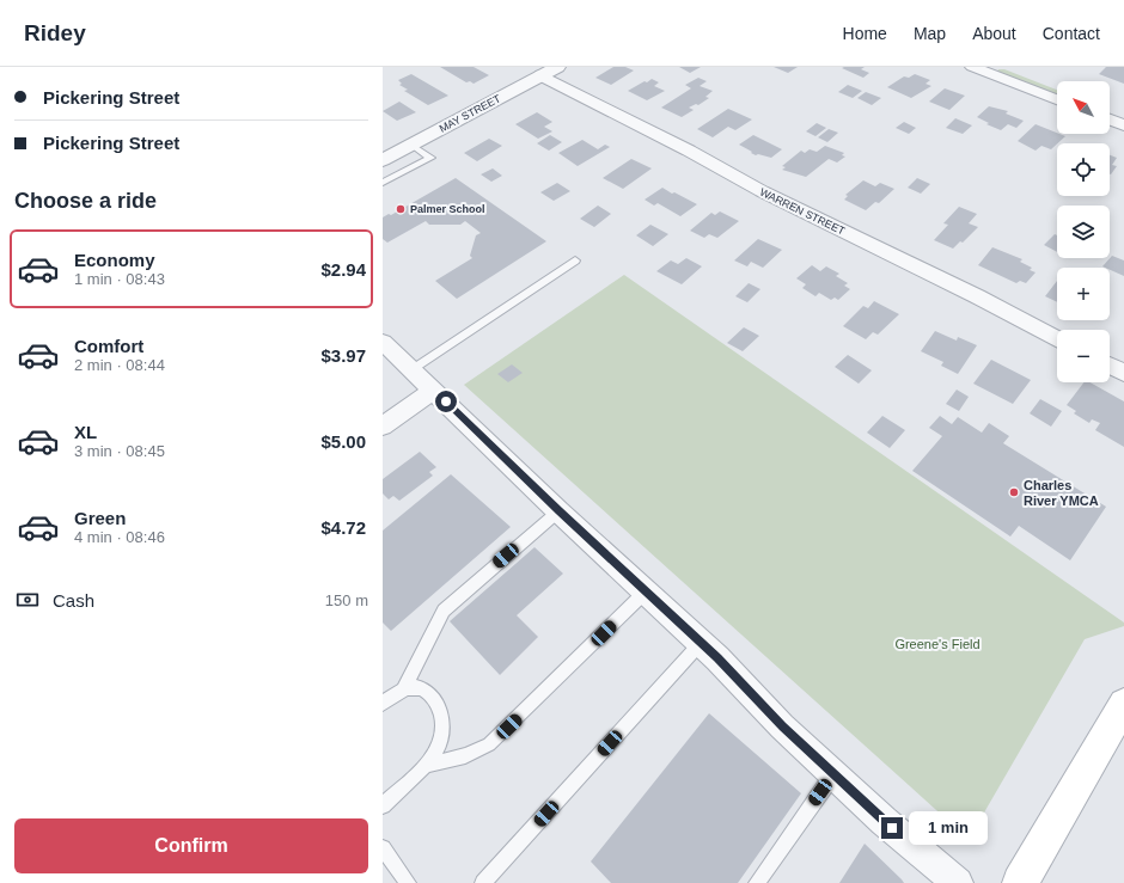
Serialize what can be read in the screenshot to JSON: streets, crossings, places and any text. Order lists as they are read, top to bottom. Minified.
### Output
{"streets":{"street":["MAY STREET","WARREN STREET"]},"crossings":[["MAY STREET","WARREN STREET"]],"parks":["Greene's Field"],"places":["Palmer School","Charles River YMCA"],"north":"top left","page":{"header":"Ridey","nav":["Home","Map","About","Contact"],"banner":["Pickering Street","Pickering Street"],"map_buttons":["+","−"],"heading":"Choose a ride","list":[{"name":"Economy","note":"1 min · 08:43","value":"$2.94"},{"name":"Comfort","note":"2 min · 08:44","value":"$3.97"},{"name":"XL","note":"3 min · 08:45","value":"$5.00"},{"name":"Green","note":"4 min · 08:46","value":"$4.72"}],"pay":["Cash","150 m"],"buttons":"Confirm","bubble":"1 min"}}
